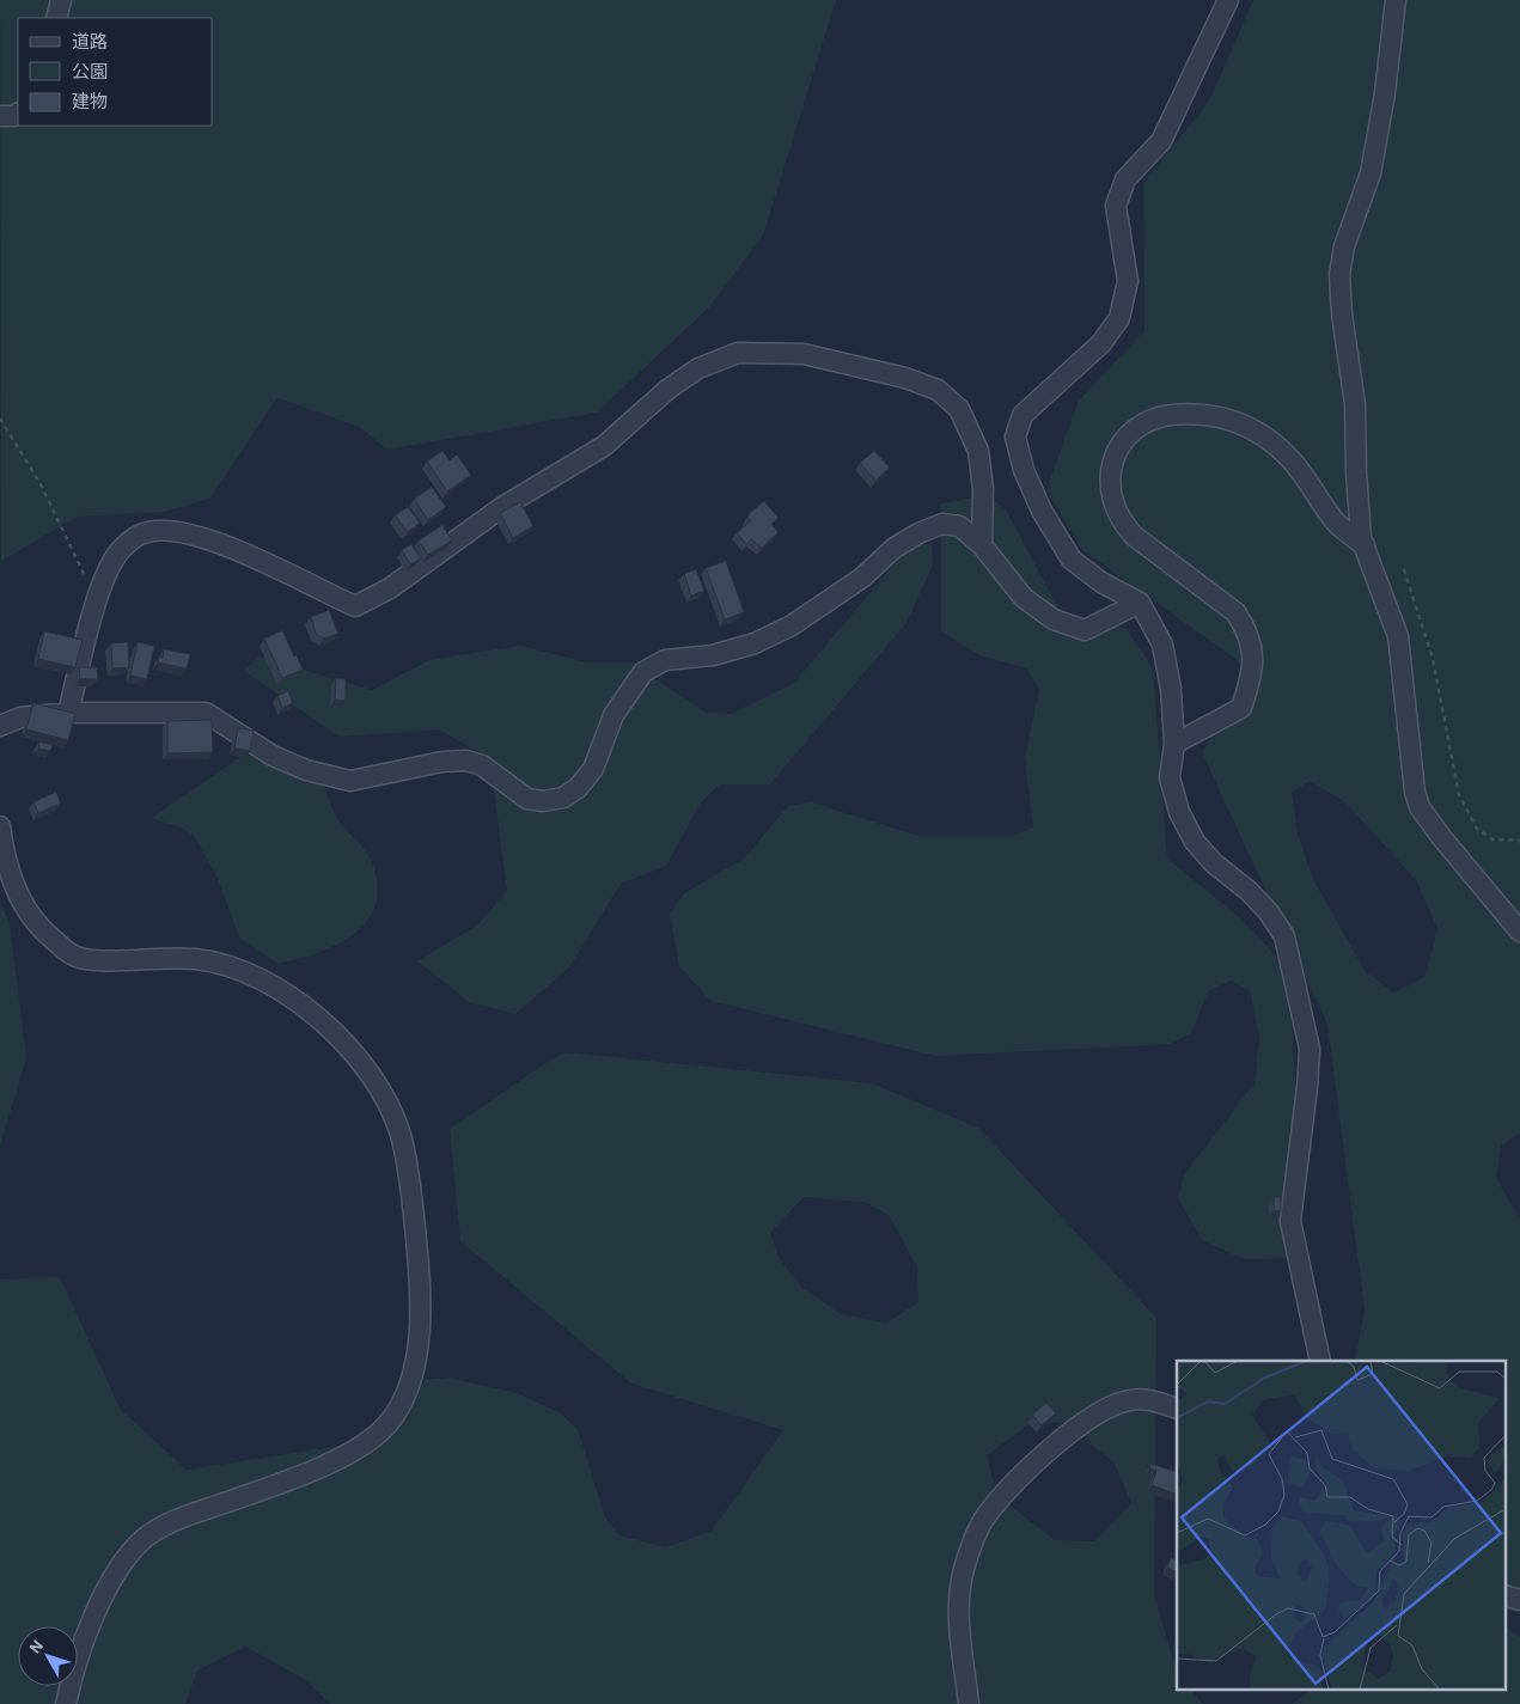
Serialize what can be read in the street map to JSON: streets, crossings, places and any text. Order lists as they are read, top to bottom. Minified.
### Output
{"legend":["道路","公園","建物"],"north":"top left"}
